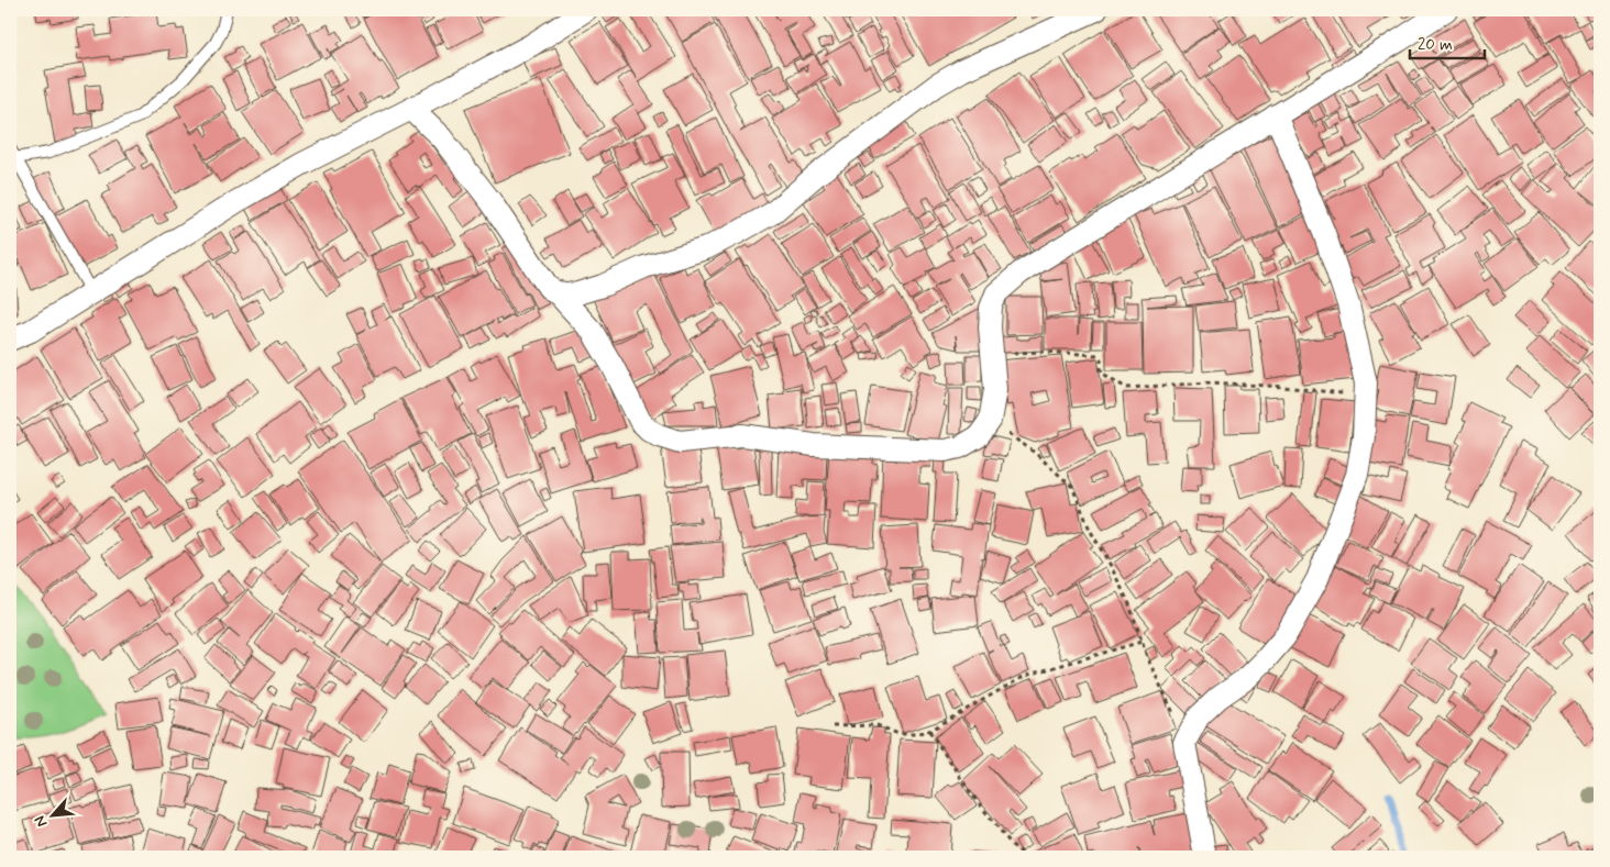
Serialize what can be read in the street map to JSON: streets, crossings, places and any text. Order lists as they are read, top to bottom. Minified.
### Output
{"scale_bar":"20 m","north":"bottom left"}
